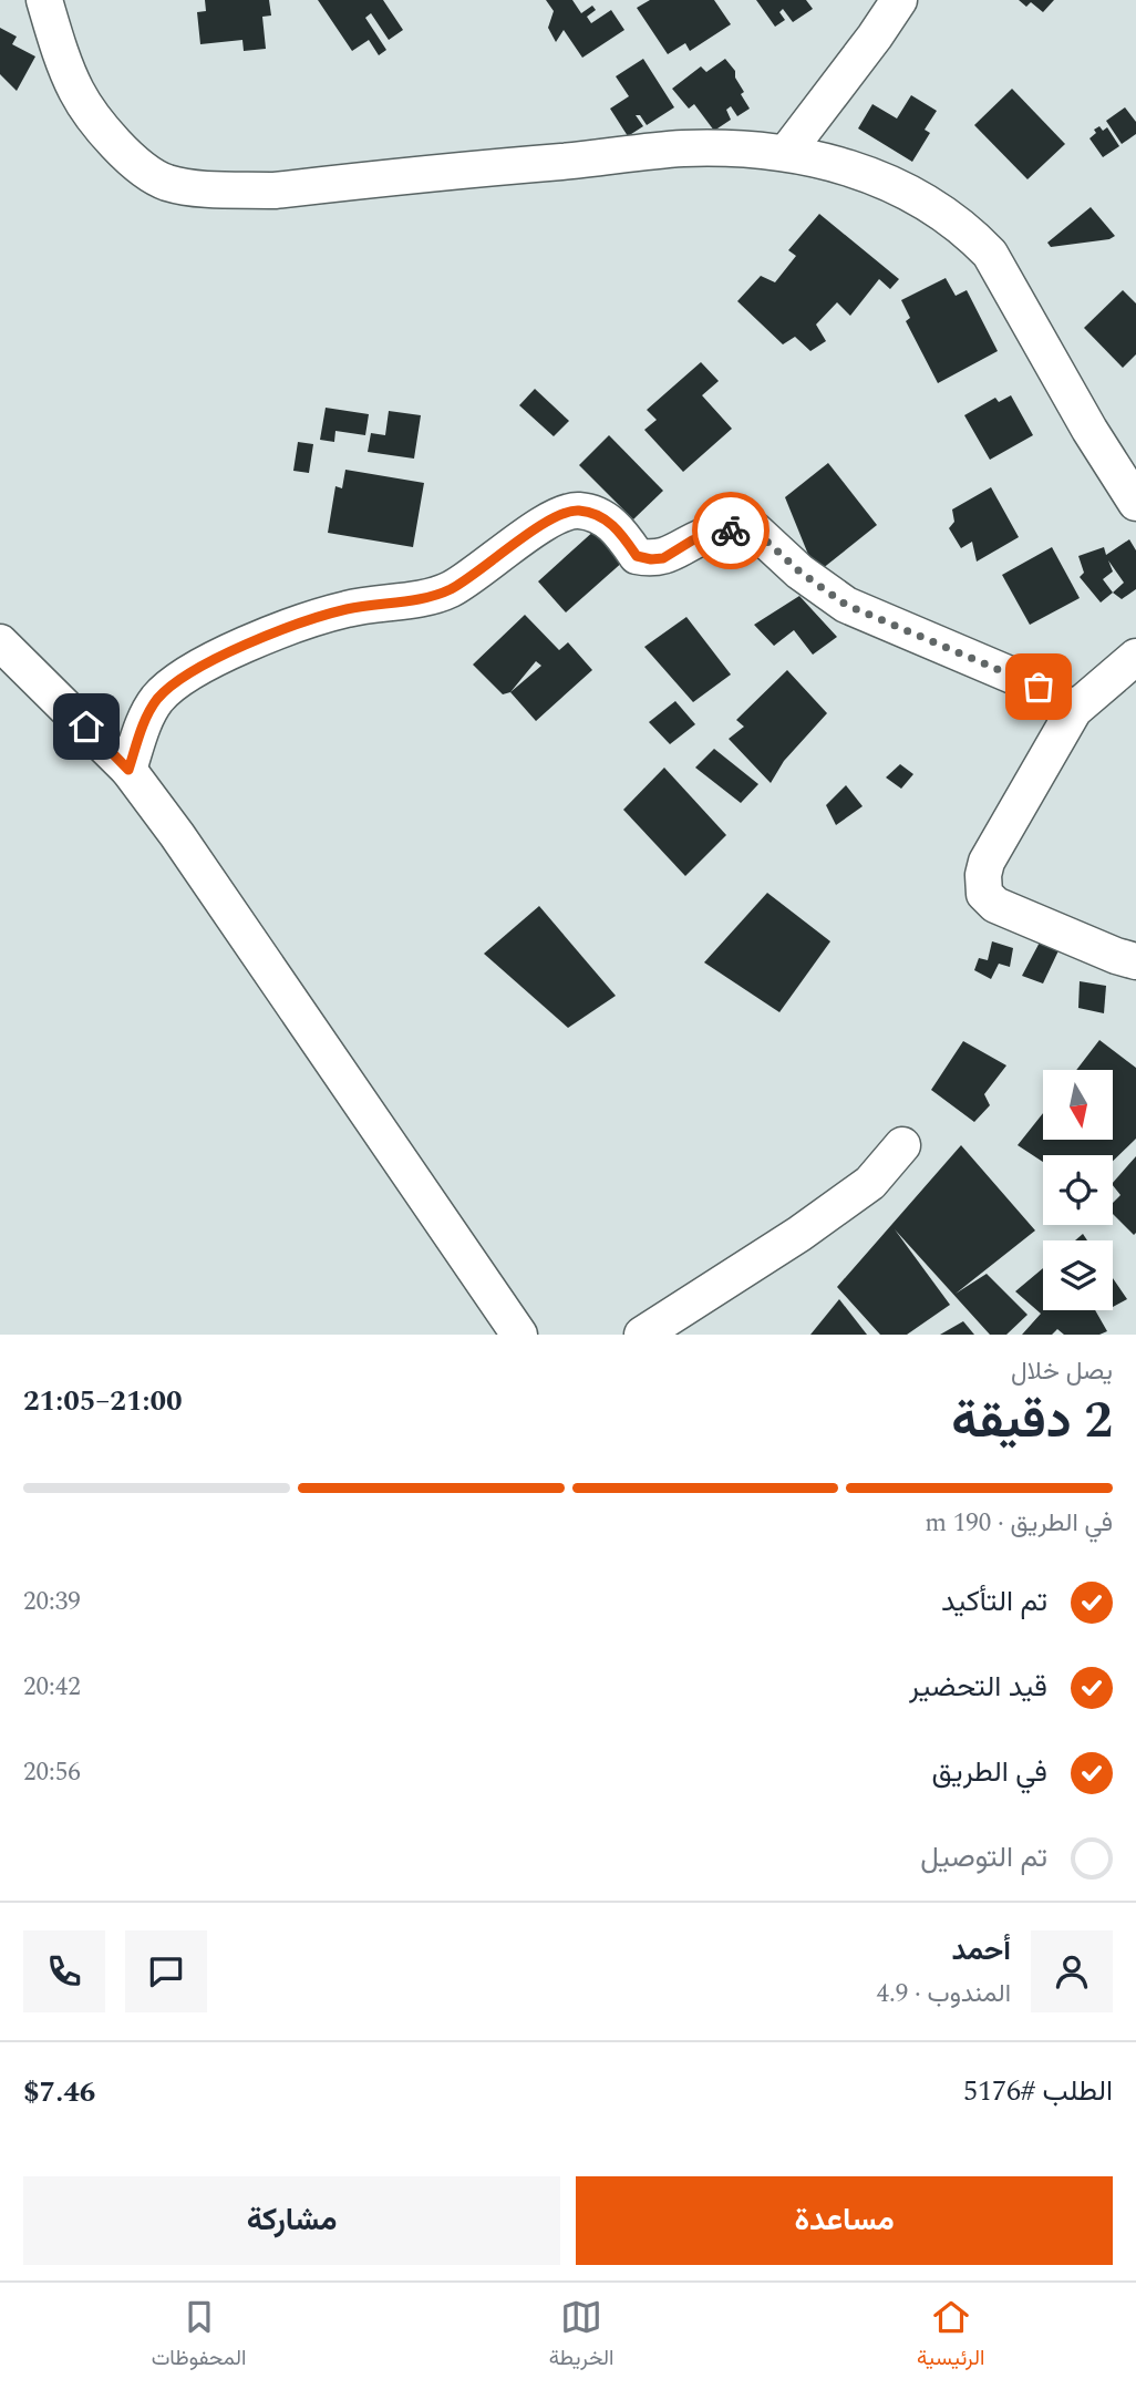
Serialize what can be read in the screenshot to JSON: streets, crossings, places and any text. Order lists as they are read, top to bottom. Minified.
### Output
{"north":"bottom","page":{"heading":["2 دقيقة","يصل خلال","21:00–21:05"],"panel":["أحمد","المندوب · 4.9","الطلب #5176","$7.46"],"bar":"في الطريق · 190 m","list":[["تم التأكيد","20:39"],["قيد التحضير","20:42"],["في الطريق","20:56"],"تم التوصيل"],"buttons":["مساعدة","مشاركة"],"tabs":["الرئيسية","الخريطة","المحفوظات"]}}
